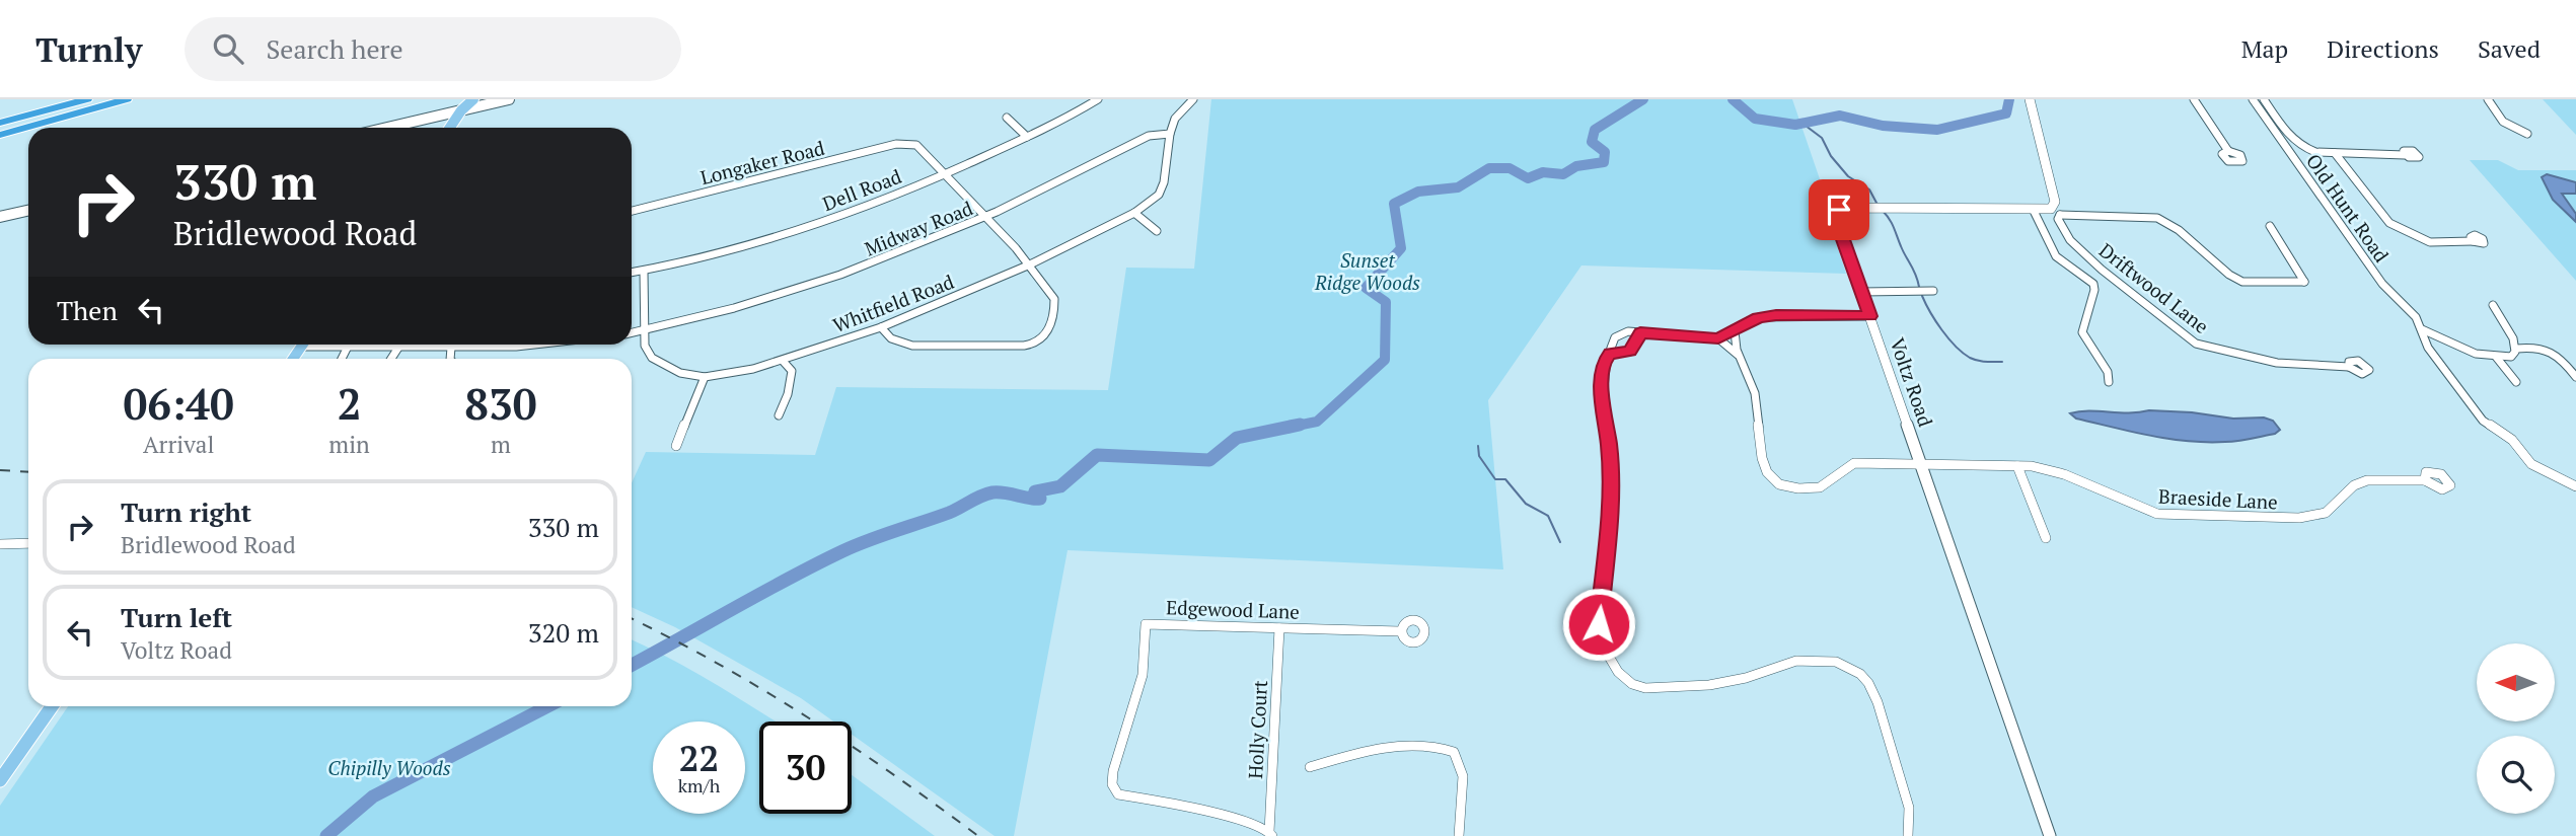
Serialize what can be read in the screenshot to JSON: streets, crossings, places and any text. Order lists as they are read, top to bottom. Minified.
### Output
{"streets":{"street":["Longaker Road","Dell Road","Old Hunt Road","Midway Road","Driftwood Lane","Whitfield Road","Voltz Road","Braeside Lane","Edgewood Lane","Holly Court"]},"crossings":[["Longaker Road","Dell Road"],["Dell Road","Whitfield Road"],["Midway Road","Whitfield Road"],["Driftwood Lane","Voltz Road"],["Voltz Road","Braeside Lane"],["Edgewood Lane","Holly Court"]],"parks":["Sunset Ridge Woods","Chipilly Woods"],"north":"left","page":{"header":"Turnly","search":"Search here","nav":["Map","Directions","Saved"],"turn":["330 m","Bridlewood Road"],"then":"Then","eta":["06:40","Arrival","2","min","830","m"],"list":[{"name":"Turn right","note":"Bridlewood Road","value":"330 m"},{"name":"Turn left","note":"Voltz Road","value":"320 m"}],"speed":"22 km/h","limit":"30"}}
